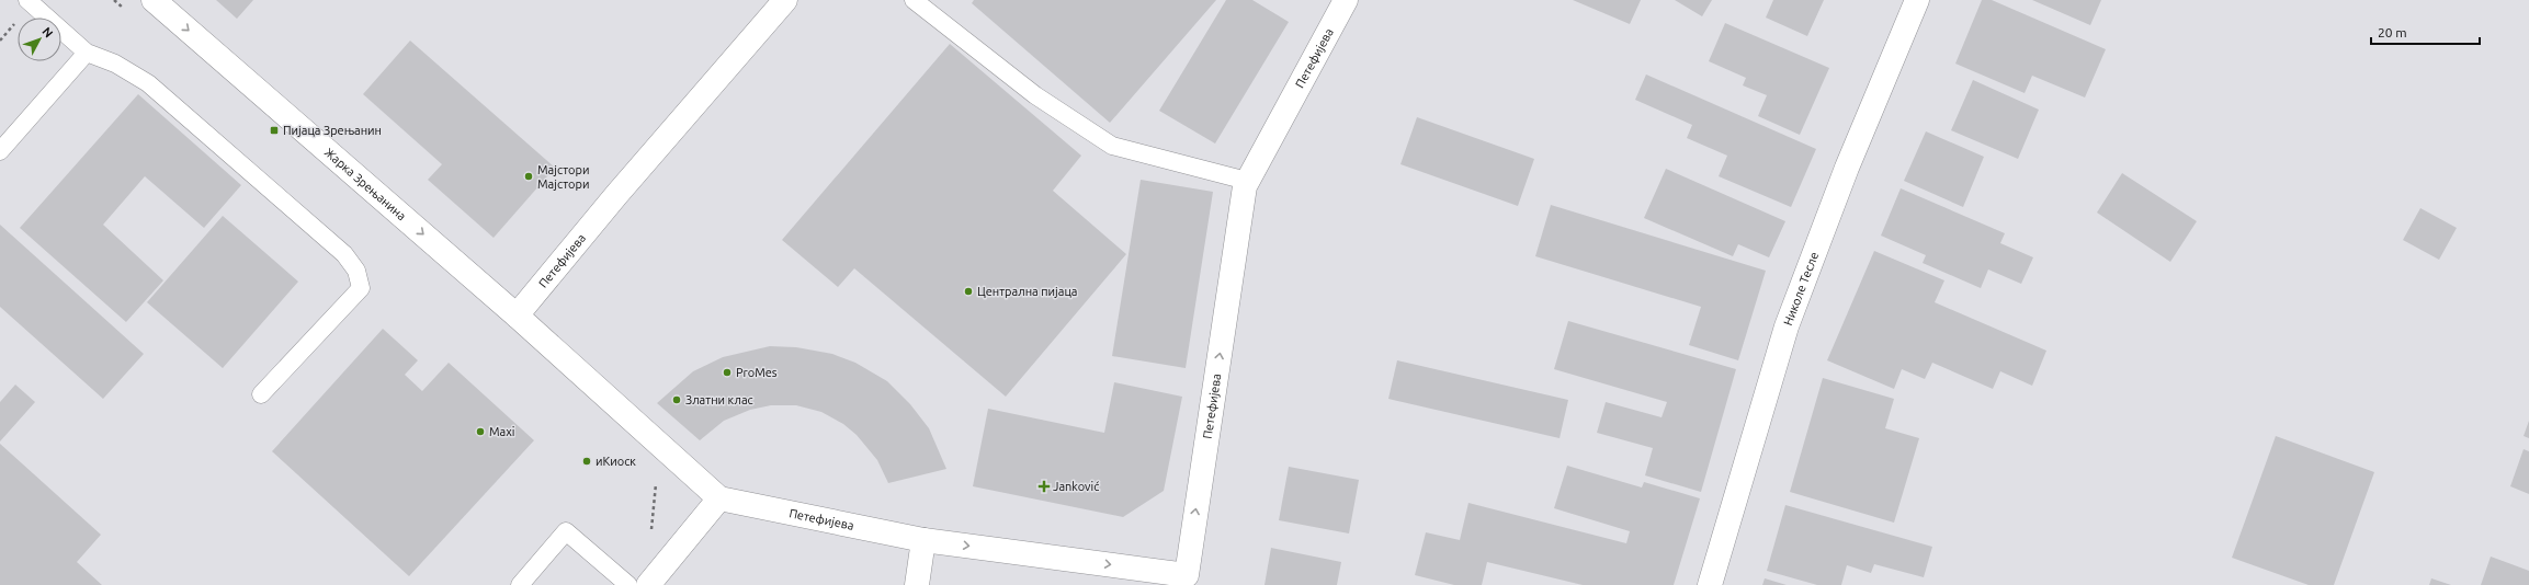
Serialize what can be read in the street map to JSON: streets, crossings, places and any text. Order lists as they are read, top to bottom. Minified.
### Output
{"streets":{"street":["Петефијева","Жарка Зрењанина","Николе Тесле"]},"crossings":[["Петефијева","Жарка Зрењанина"]],"one_way":["Жарка Зрењанина"],"places":{"transit":["Пијаца Зрењанин"],"other":["Мајстори Мајстори","Централна пијаца","ProMes","Златни клас","Maxi","иКиоск"],"health":["Janković"]},"scale_bar":"20 m","north":"top right"}
